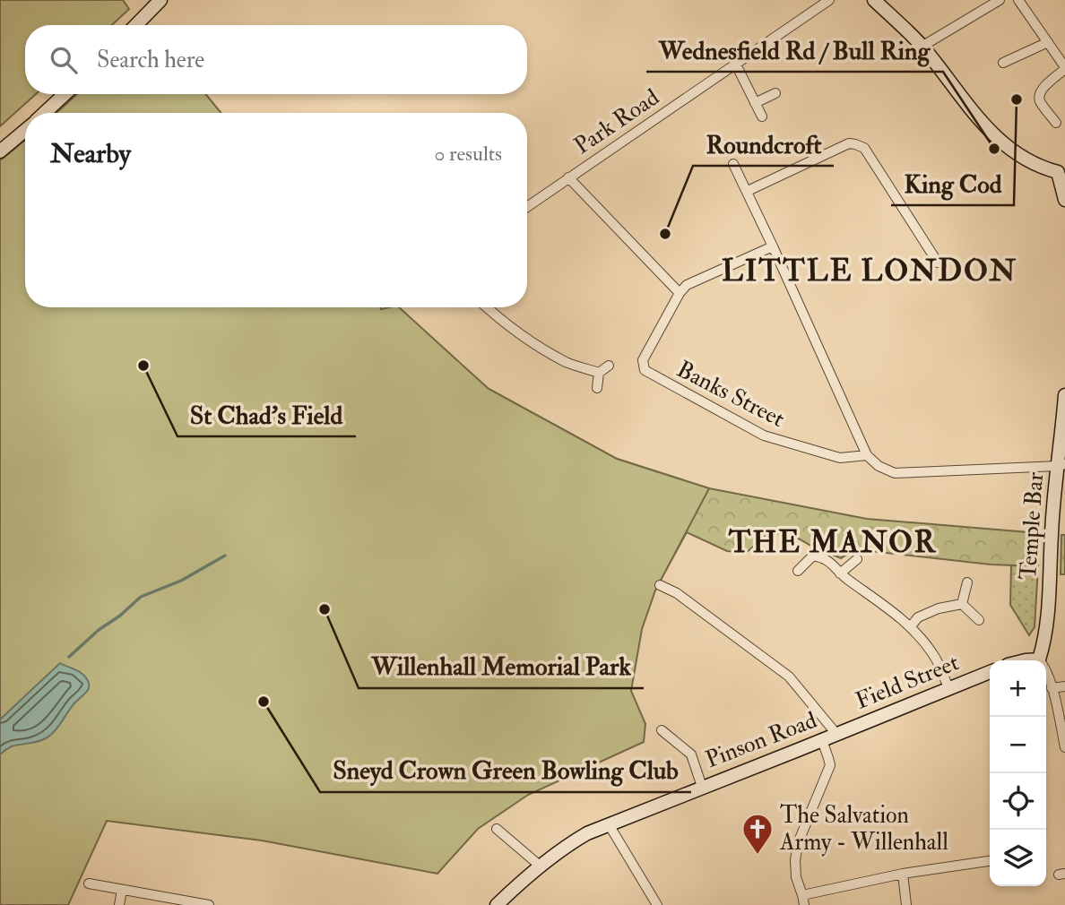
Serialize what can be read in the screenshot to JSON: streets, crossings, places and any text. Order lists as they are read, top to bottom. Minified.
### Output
{"streets":{"main road":["Temple Bar","Field Street","Pinson Road"],"street":["Park Road","Banks Street"]},"crossings":[["Field Street","Pinson Road"]],"districts":["LITTLE LONDON","THE MANOR"],"places":{"other":["King Cod","Wednesfield Rd / Bull Ring","Roundcroft","St Chad's Field","Willenhall Memorial Park","Sneyd Crown Green Bowling Club"],"church":["The Salvation Army - Willenhall"]},"page":{"search":"Search here","heading":["Nearby","0 results"],"map_buttons":["+","−"]}}
